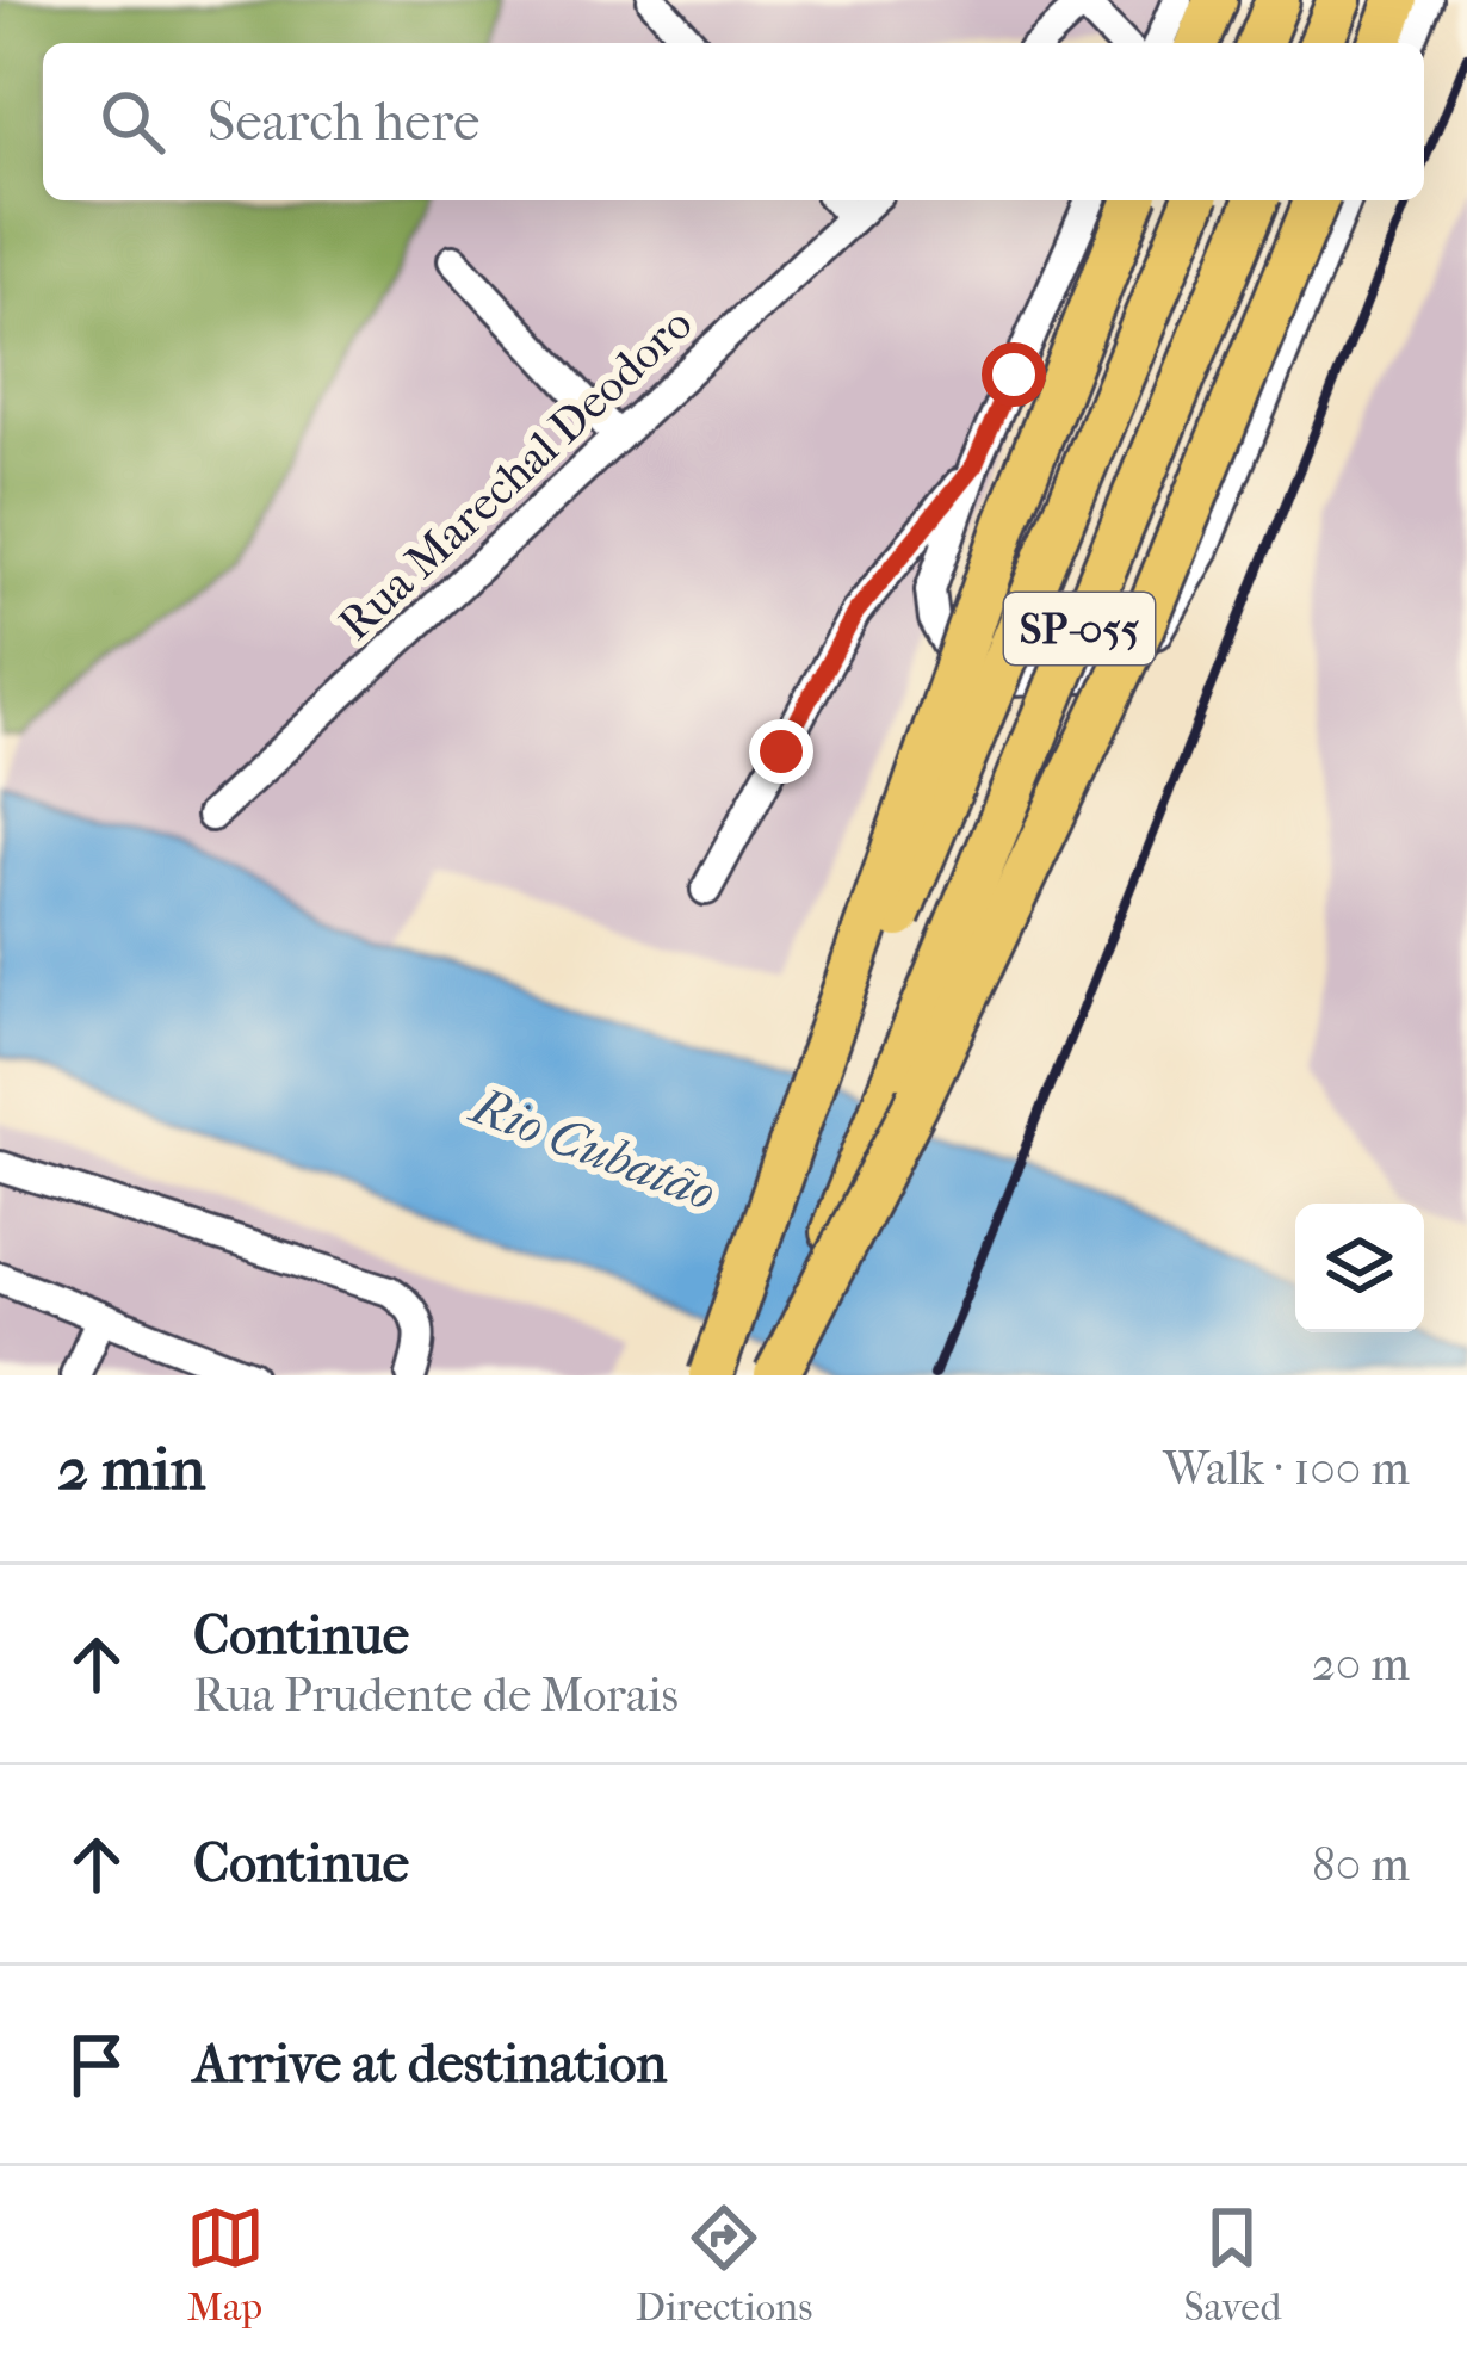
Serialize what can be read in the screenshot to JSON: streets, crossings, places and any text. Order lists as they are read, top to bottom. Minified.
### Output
{"streets":{"highway":["SP-055"],"street":["Rua Marechal Deodoro"]},"water":["Rio Cubatão"],"page":{"search":"Search here","heading":["2 min","Walk · 100 m"],"list":[["Continue","Rua Prudente de Morais","20 m"],["Continue","80 m"],"Arrive at destination"],"nav":["Map","Directions","Saved"]}}
